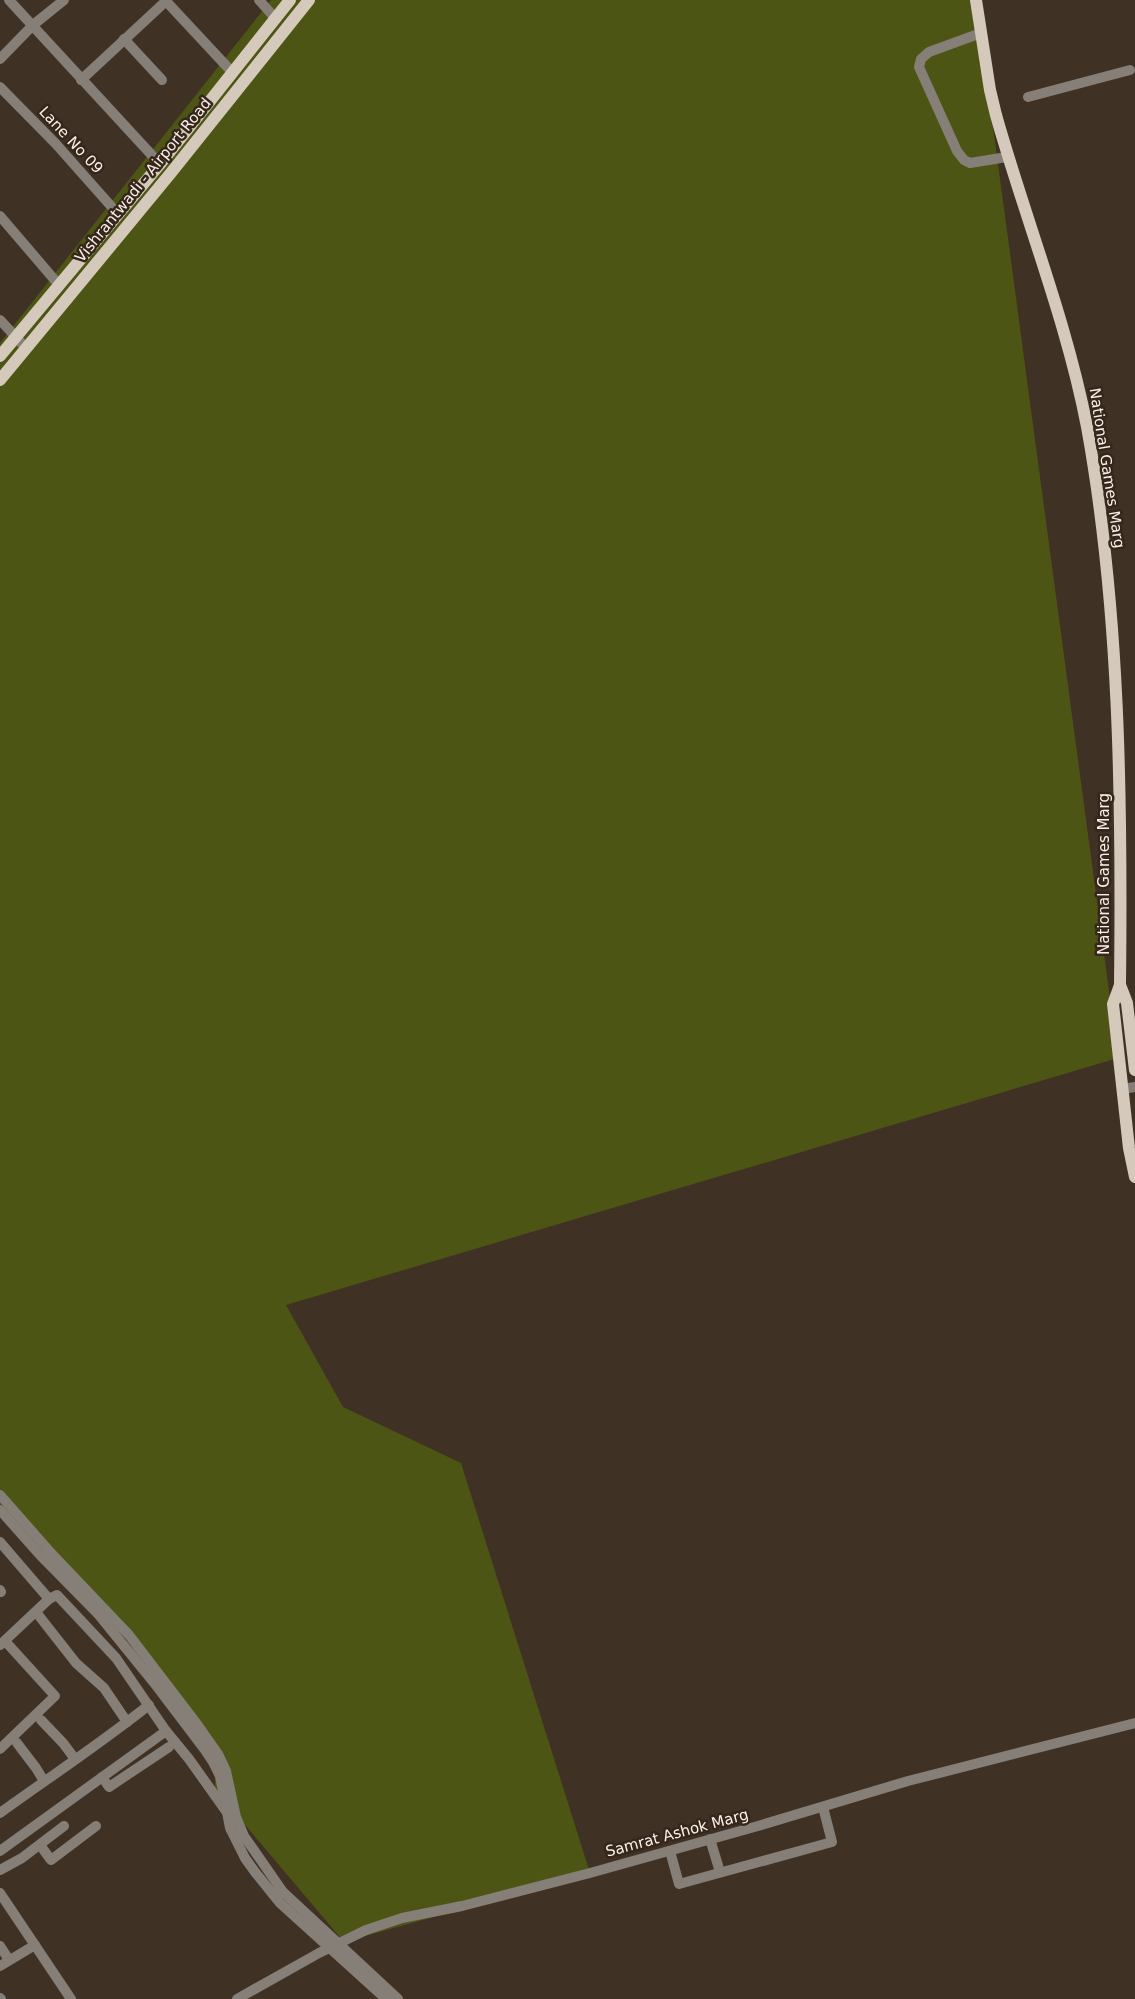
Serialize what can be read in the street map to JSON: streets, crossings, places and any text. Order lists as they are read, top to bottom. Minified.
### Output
{"streets":{"main road":["Vishrantwadi - Airport Road","National Games Marg"],"street":["Lane No 09","Samrat Ashok Marg"]},"crossings":[["Lane No 09","Vishrantwadi - Airport Road"]]}
